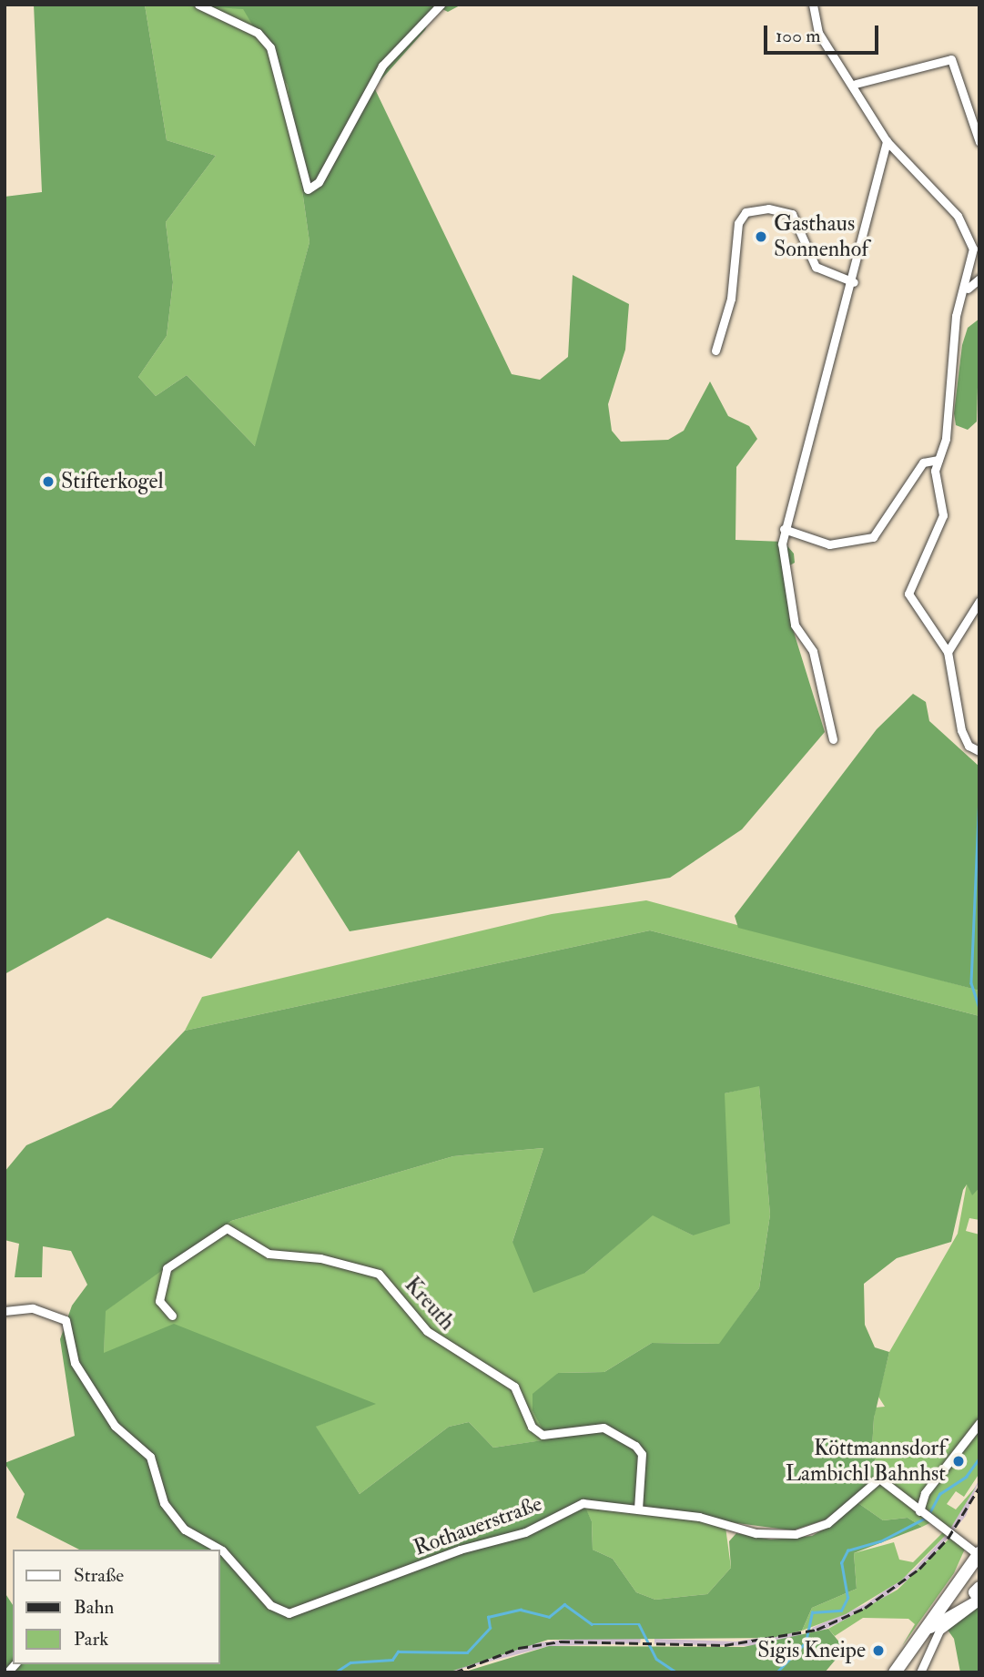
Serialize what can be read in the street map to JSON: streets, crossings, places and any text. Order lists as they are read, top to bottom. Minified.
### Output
{"streets":{"street":["Kreuth","Rothauerstraße"]},"crossings":[["Kreuth","Rothauerstraße"]],"places":["Gasthaus Sonnenhof","Stifterkogel","Köttmannsdorf Lambichl Bahnhst","Sigis Kneipe"],"legend":["Straße","Bahn","Park"],"scale_bar":"100 m"}
